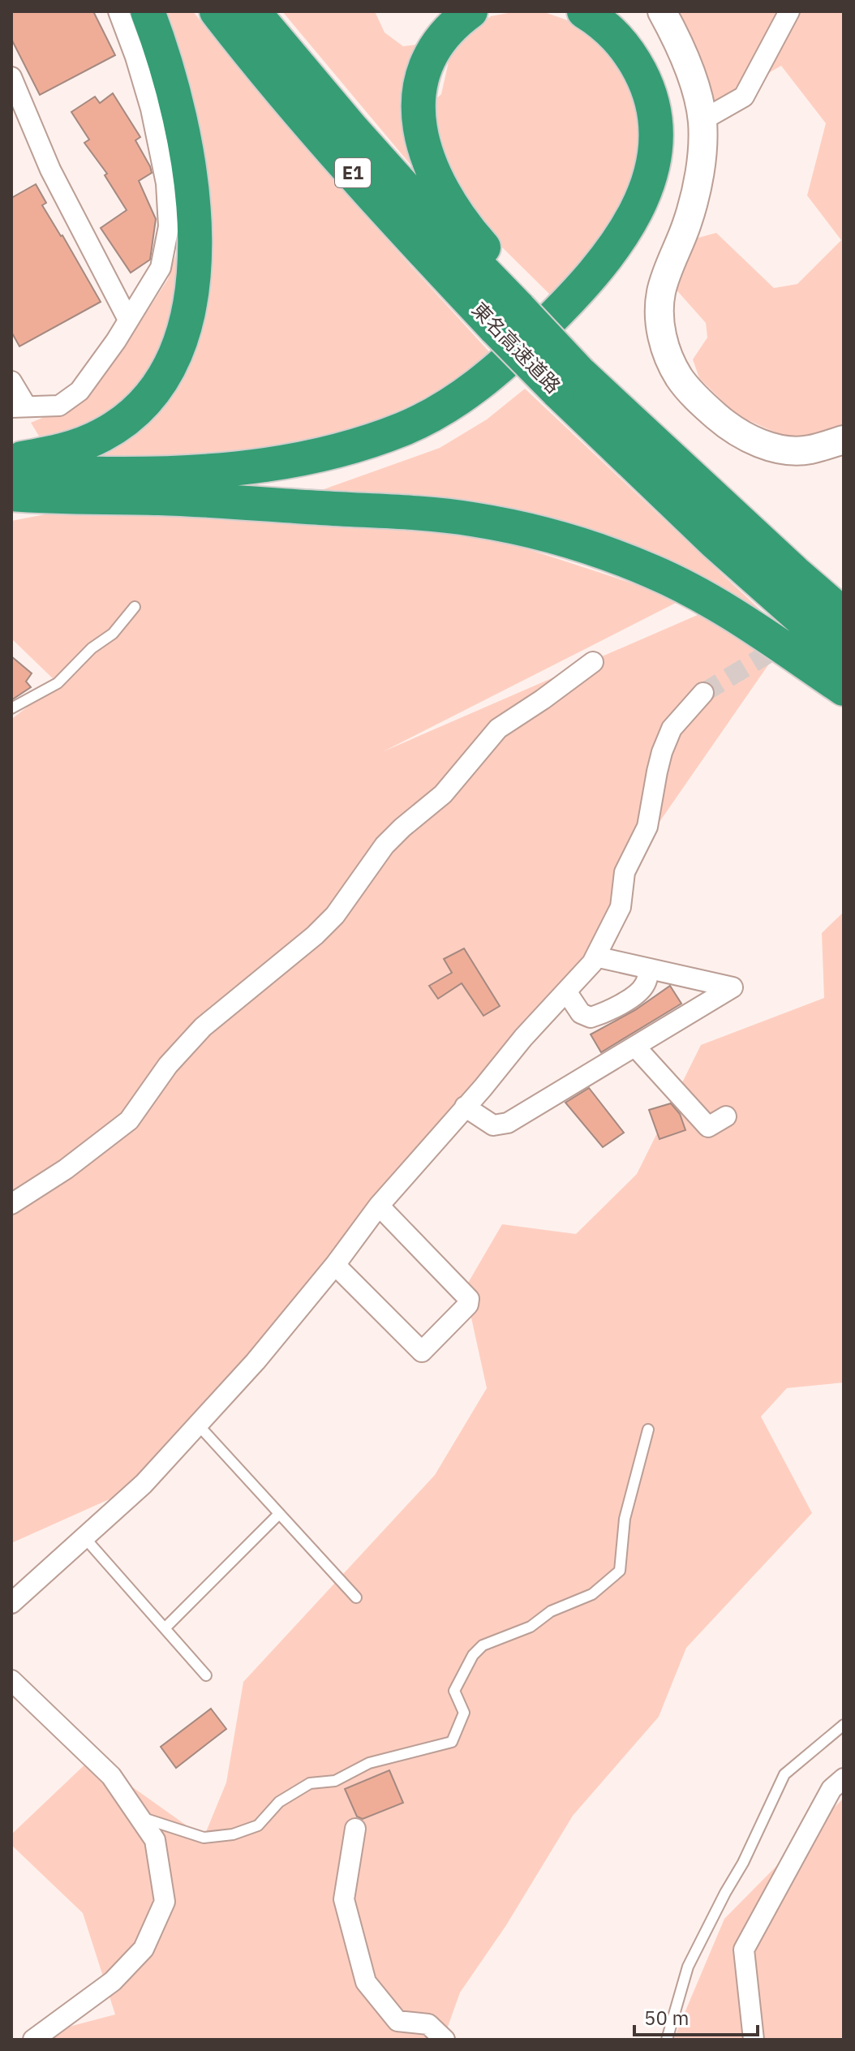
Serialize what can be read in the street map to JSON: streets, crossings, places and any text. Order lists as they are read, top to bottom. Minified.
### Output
{"streets":{"highway":["E1","東名高速道路"]},"scale_bar":"50 m"}
